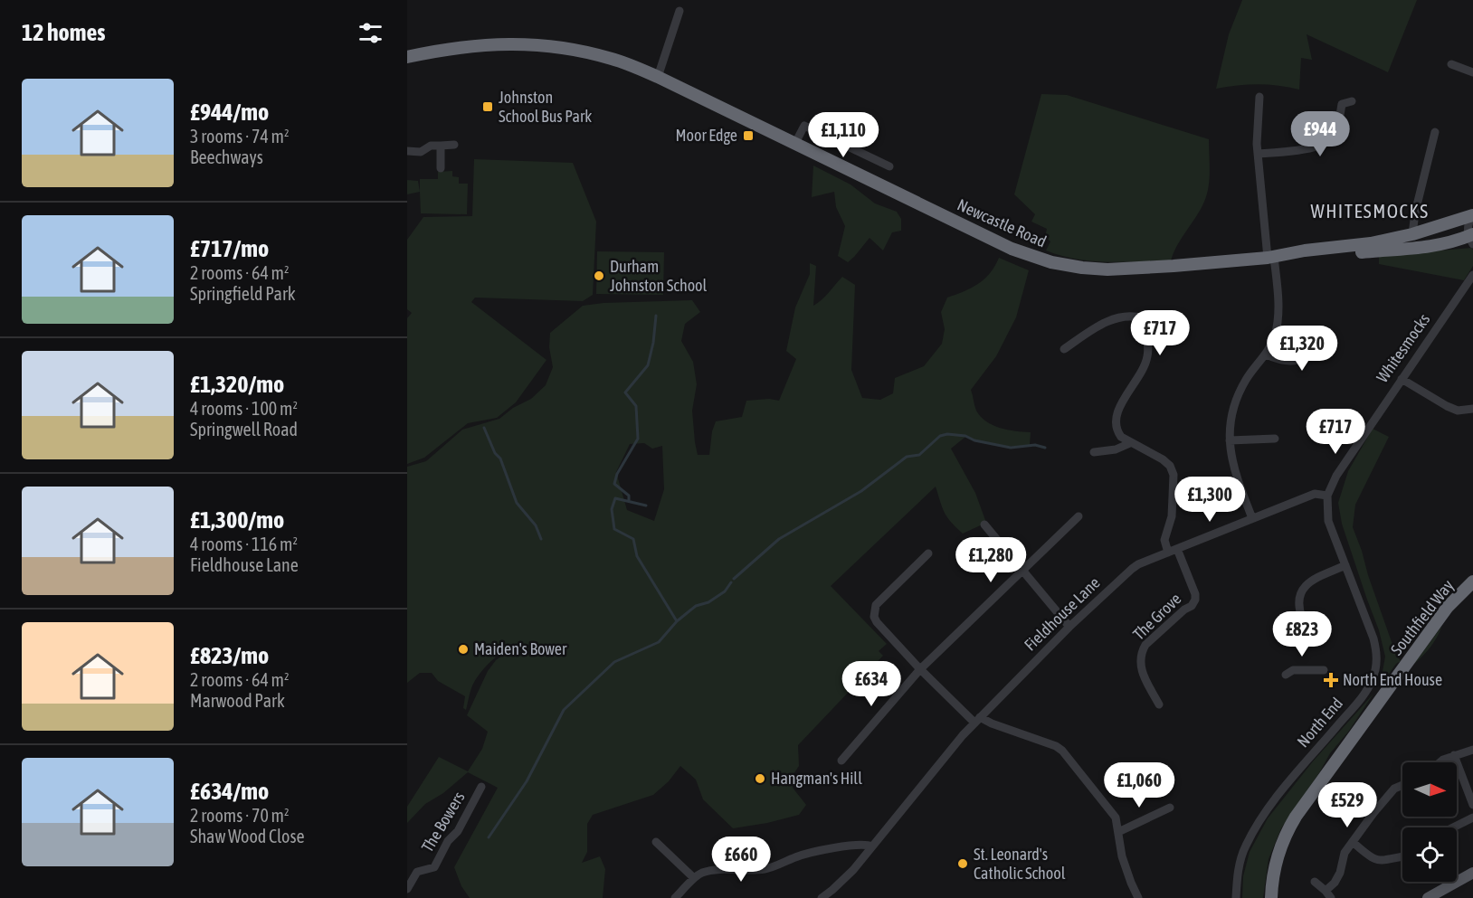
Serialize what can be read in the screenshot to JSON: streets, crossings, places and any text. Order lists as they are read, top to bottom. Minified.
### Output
{"streets":{"highway":["Newcastle Road","Southfield Way"],"street":["Whitesmocks","Fieldhouse Lane","The Grove","North End","The Bowers"]},"crossings":[["Whitesmocks","Fieldhouse Lane"],["Whitesmocks","North End"],["Fieldhouse Lane","The Grove"],["Fieldhouse Lane","North End"]],"districts":["WHITESMOCKS"],"places":{"transit":["Johnston School Bus Park","Moor Edge"],"other":["Durham Johnston School","Maiden's Bower","Hangman's Hill","St. Leonard's Catholic School"],"health":["North End House"]},"north":"right","page":{"heading":"12 homes","list":[{"name":"£944/mo","note":"3 rooms · 74 m² · Beechways"},{"name":"£717/mo","note":"2 rooms · 64 m² · Springfield Park"},{"name":"£1,320/mo","note":"4 rooms · 100 m² · Springwell Road"},{"name":"£1,300/mo","note":"4 rooms · 116 m² · Fieldhouse Lane"},{"name":"£823/mo","note":"2 rooms · 64 m² · Marwood Park"},{"name":"£634/mo","note":"2 rooms · 70 m² · Shaw Wood Close"}],"price":["£944","£1,110","£717","£1,320","£717","£1,300","£1,280","£823","£634","£1,060","£529","£660"]}}
